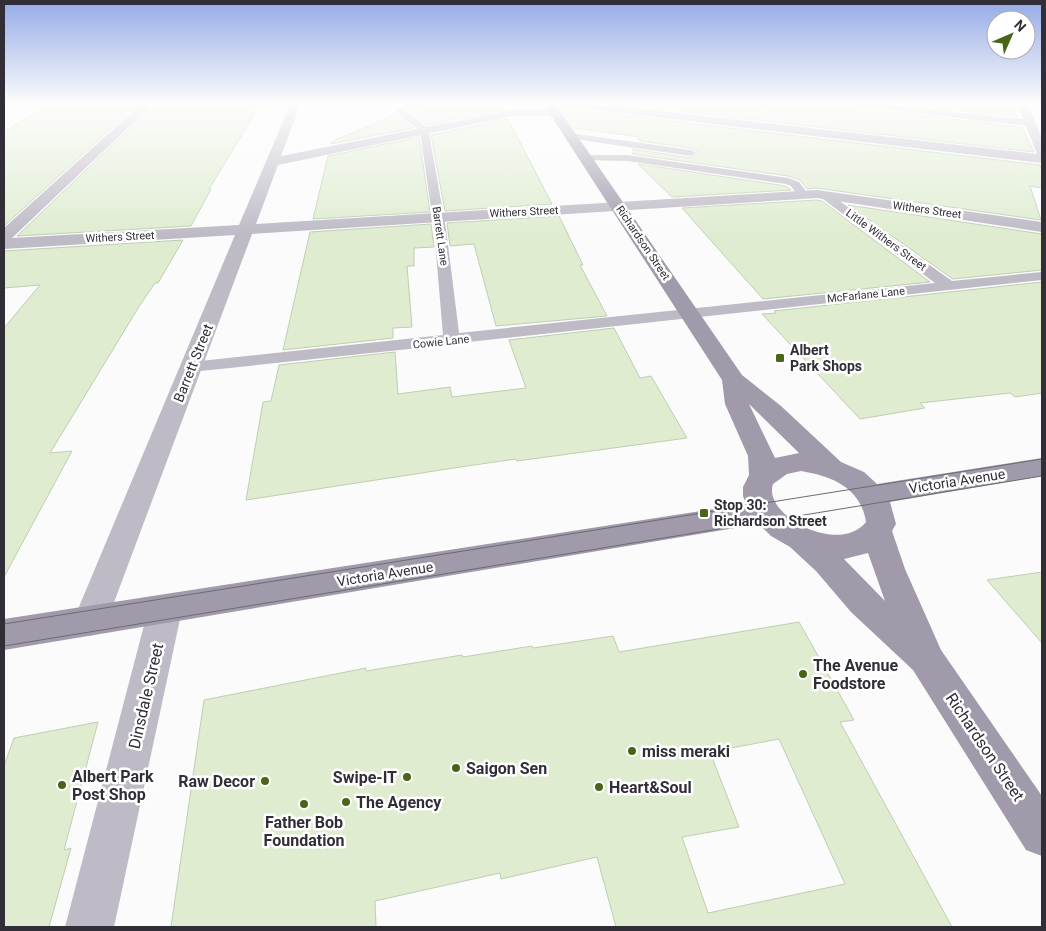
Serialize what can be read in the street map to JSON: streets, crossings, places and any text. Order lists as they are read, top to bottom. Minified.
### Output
{"streets":{"street":["Withers Street","Richardson Street","Barrett Street","Victoria Avenue","Dinsdale Street"],"lane":["Barrett Lane","Little Withers Street","McFarlane Lane","Cowie Lane"]},"crossings":[["Withers Street","Barrett Lane"],["Withers Street","Little Withers Street"],["Withers Street","Richardson Street"],["Withers Street","Barrett Street"],["Barrett Lane","Cowie Lane"],["Little Withers Street","McFarlane Lane"],["Richardson Street","McFarlane Lane"],["Richardson Street","Cowie Lane"],["Richardson Street","Victoria Avenue"],["McFarlane Lane","Cowie Lane"],["Cowie Lane","Barrett Street"],["Barrett Street","Victoria Avenue"],["Victoria Avenue","Dinsdale Street"]],"places":{"transit":["Albert Park Shops","Stop 30: Richardson Street"],"other":["The Avenue Foodstore","miss meraki","Saigon Sen","Swipe-IT","Raw Decor","Albert Park Post Shop","Heart&Soul","The Agency","Father Bob Foundation"]},"north":"top right"}
